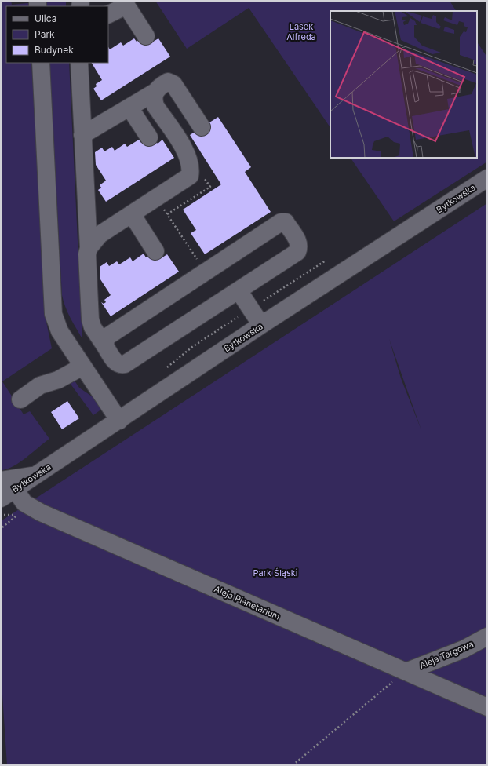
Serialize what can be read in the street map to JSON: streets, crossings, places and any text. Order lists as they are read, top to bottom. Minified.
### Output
{"streets":{"street":["Bytkowska","Aleja Planetarium","Aleja Targowa"]},"crossings":[["Bytkowska","Aleja Planetarium"],["Aleja Planetarium","Aleja Targowa"]],"parks":["Lasek Alfreda","Park Śląski"],"legend":["Ulica","Park","Budynek"]}
